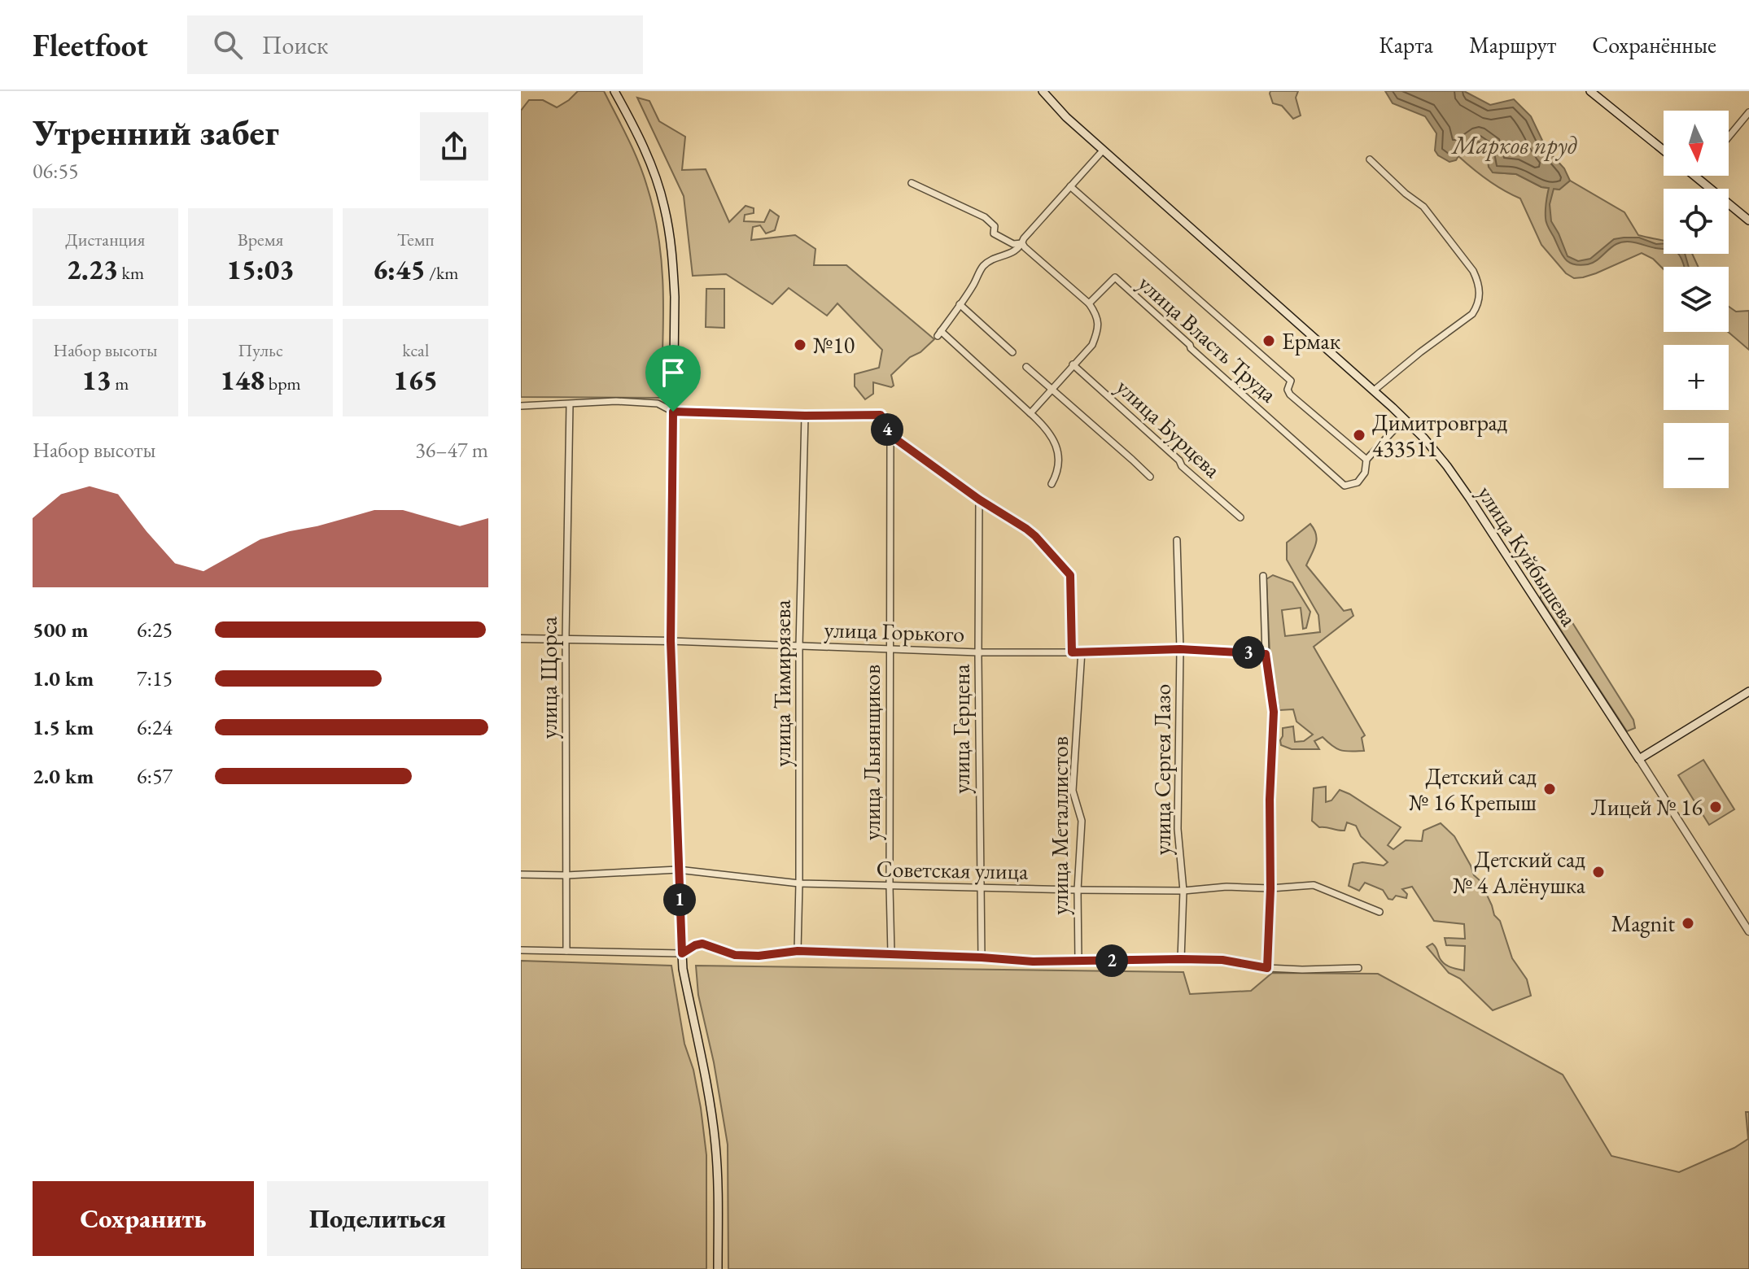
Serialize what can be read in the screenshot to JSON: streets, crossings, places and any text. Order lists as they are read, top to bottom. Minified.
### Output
{"streets":{"main road":["улица Куйбышева"],"street":["улица Власть Труда","улица Бурцева","улица Горького","улица Щорса","улица Тимирязева","улица Герцена","улица Льнянщиков","улица Сергея Лазо","улица Металлистов","Советская улица"]},"crossings":[["улица Горького","улица Щорса"],["улица Горького","улица Тимирязева"],["улица Горького","улица Герцена"],["улица Горького","улица Льнянщиков"],["улица Горького","улица Сергея Лазо"],["улица Горького","улица Металлистов"],["улица Щорса","Советская улица"],["улица Тимирязева","Советская улица"],["улица Герцена","Советская улица"],["улица Льнянщиков","Советская улица"],["улица Сергея Лазо","Советская улица"],["улица Металлистов","Советская улица"]],"water":["Марков пруд"],"places":["Ермак","№10","Димитровград 433511","Детский сад № 16 Крепыш","Лицей № 16","Детский сад № 4 Алёнушка","Magnit"],"north":"bottom","page":{"header":"Fleetfoot","search":"Поиск","nav":["Карта","Маршрут","Сохранённые"],"heading":["Утренний забег","06:55"],"map_buttons":["+","−"],"stats":[["Дистанция","2.23 km"],["Время","15:03"],["Темп","6:45 /km"],["Набор высоты","13 m"],["Пульс","148 bpm"],["kcal","165"]],"pins":["4","3","1","2"],"chart":["Набор высоты","36–47 m"],"list":[{"name":"500 m","note":"6:25"},{"name":"1.0 km","note":"7:15"},{"name":"1.5 km","note":"6:24"},{"name":"2.0 km","note":"6:57"}],"buttons":["Сохранить","Поделиться"]}}
